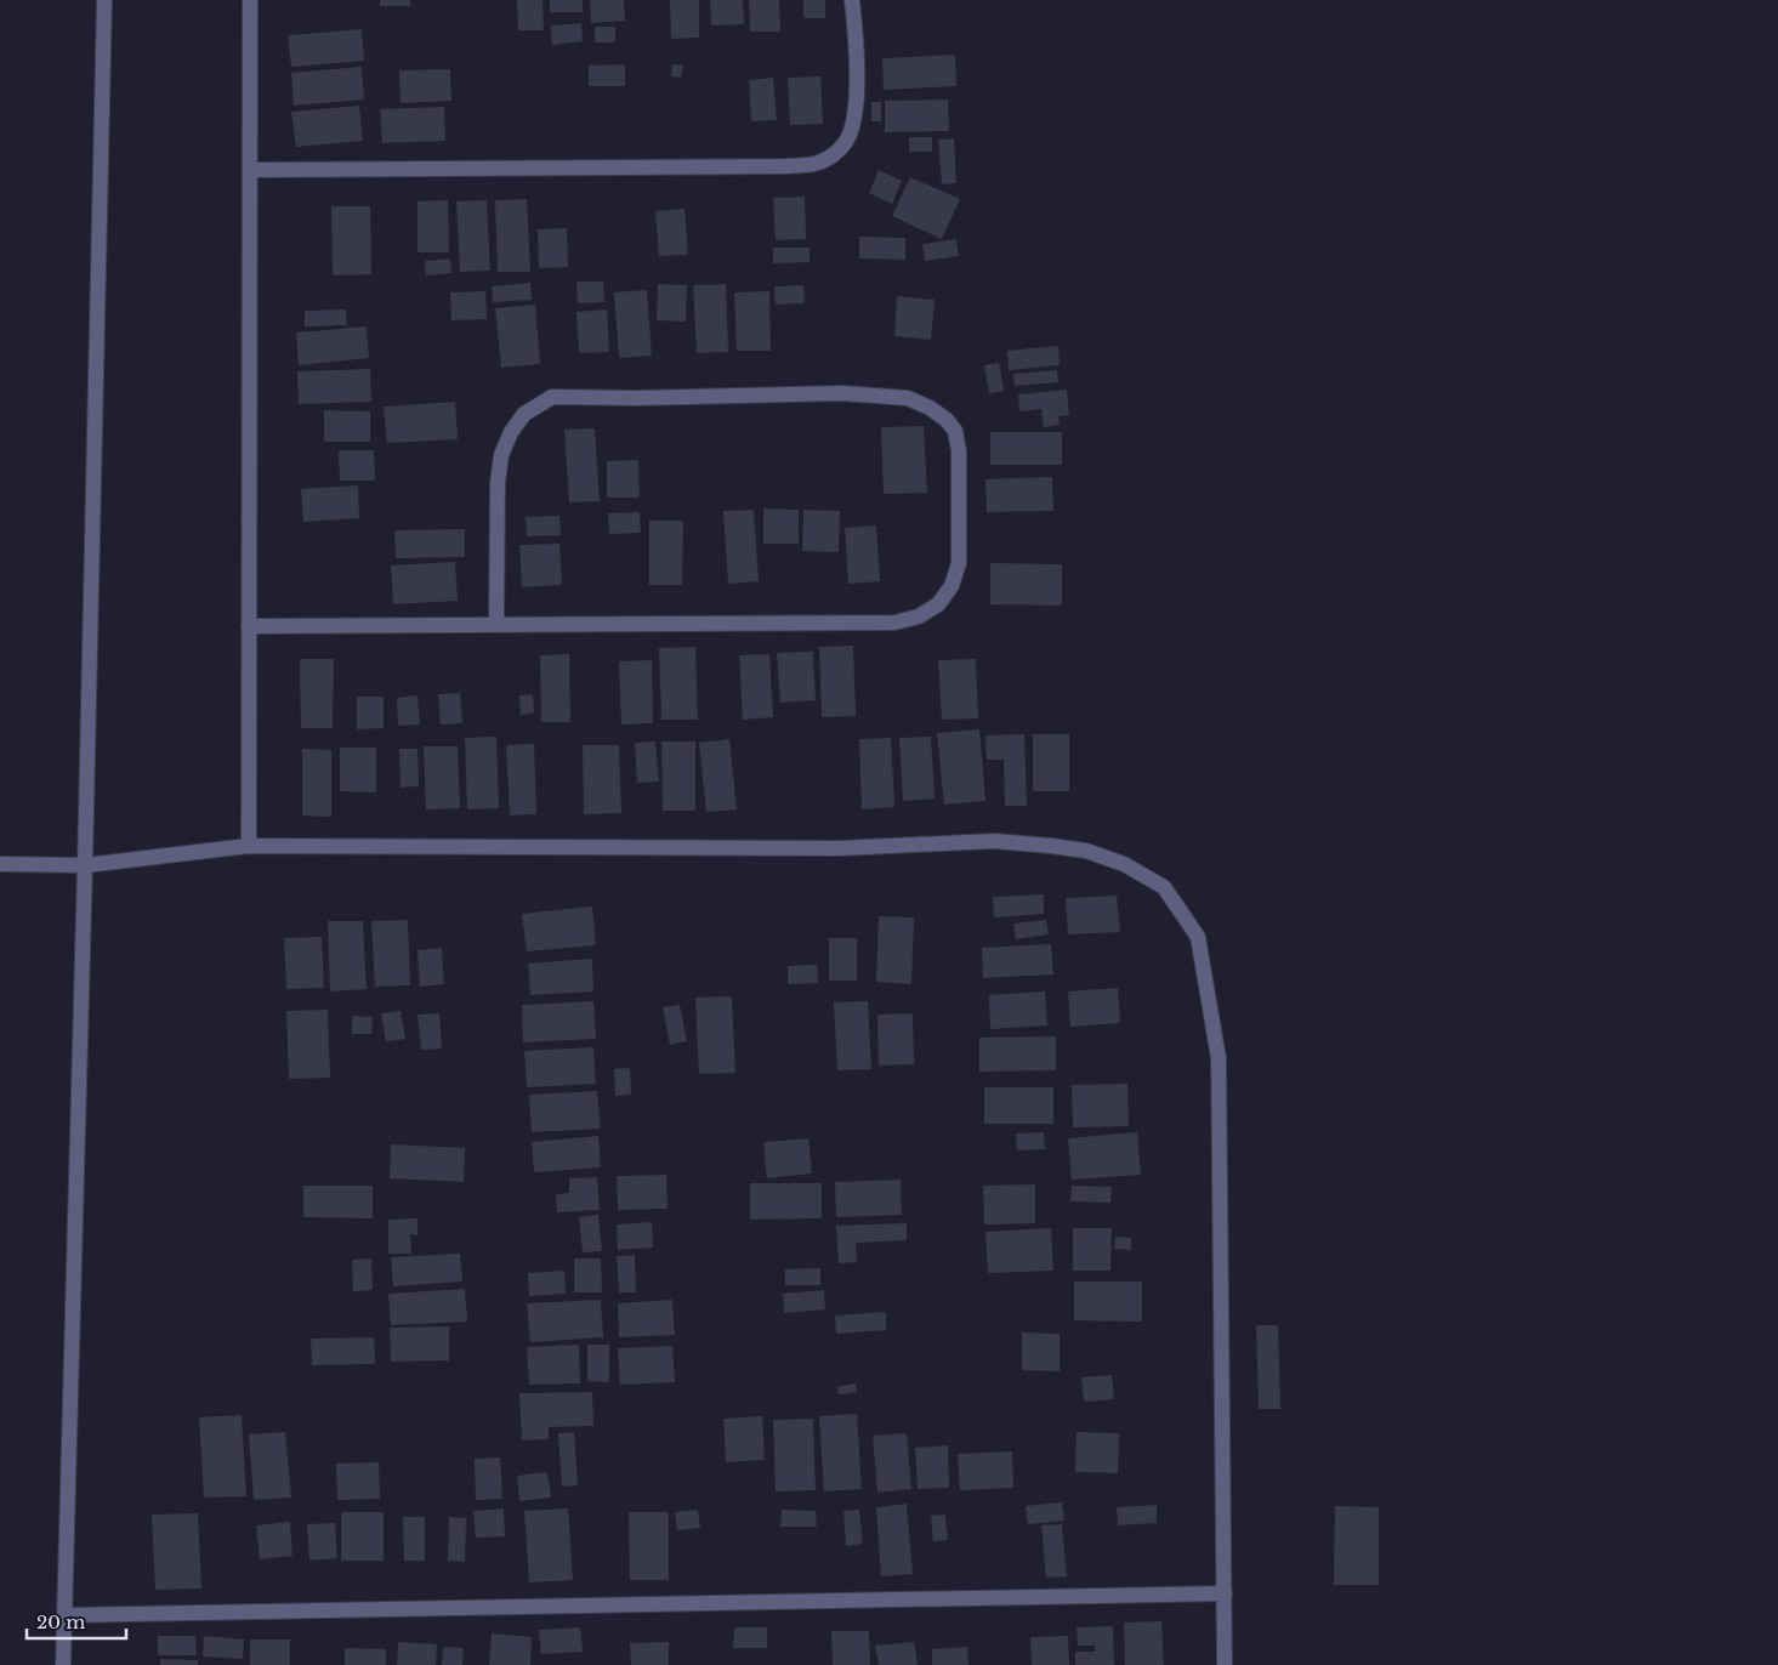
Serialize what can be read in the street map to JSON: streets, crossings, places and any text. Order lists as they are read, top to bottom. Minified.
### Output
{"scale_bar":"20 m"}
